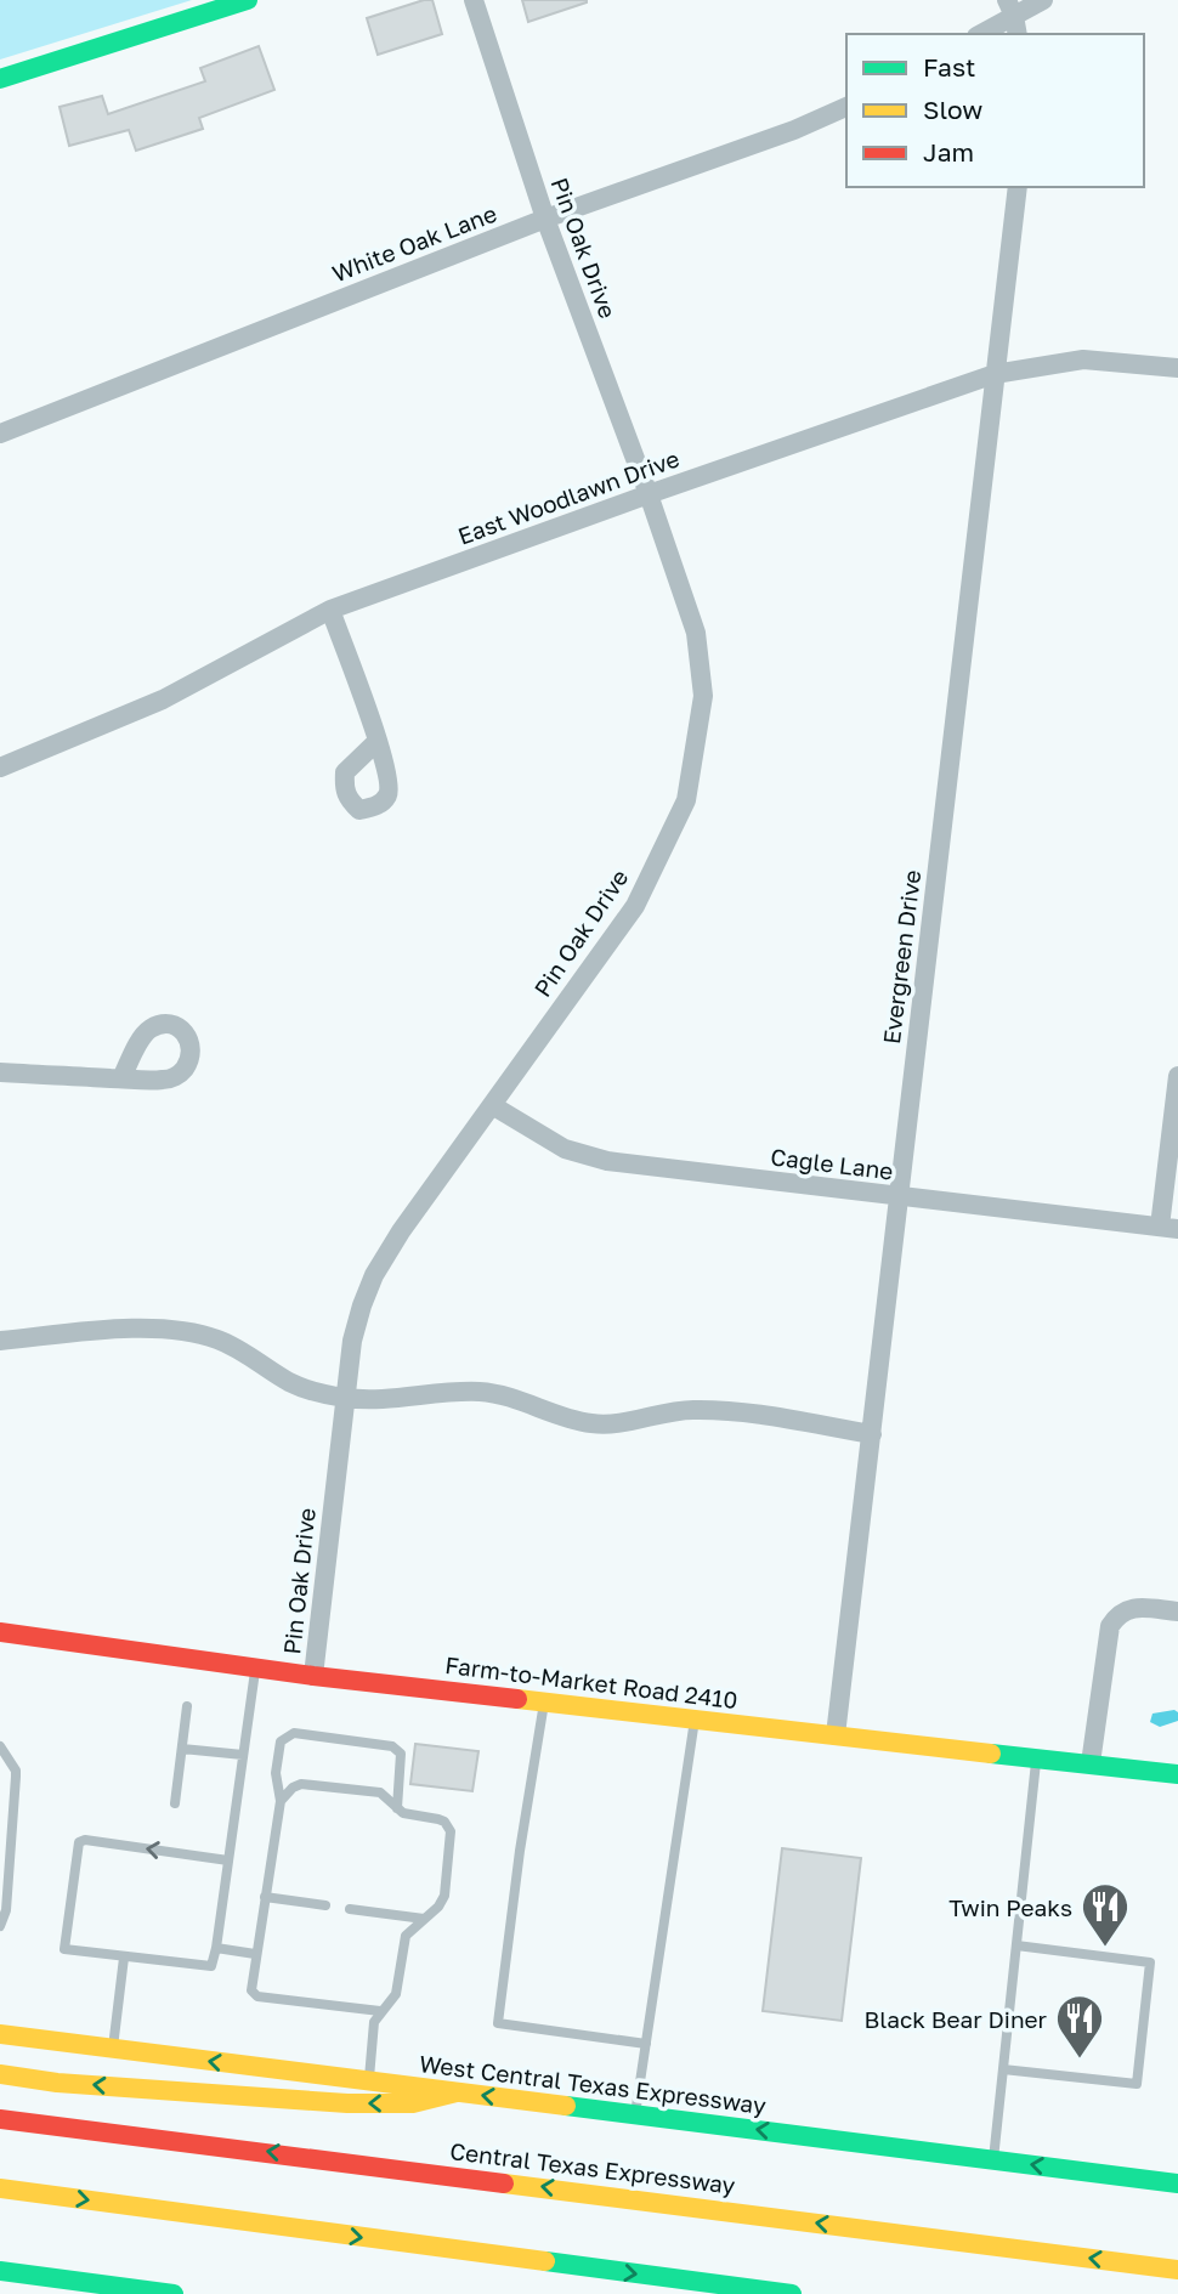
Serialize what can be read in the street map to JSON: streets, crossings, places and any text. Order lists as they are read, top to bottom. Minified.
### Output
{"streets":{"main road":["Farm-to-Market Road 2410","West Central Texas Expressway","Central Texas Expressway"],"street":["White Oak Lane","Pin Oak Drive","East Woodlawn Drive","Evergreen Drive","Cagle Lane"]},"crossings":[["White Oak Lane","Pin Oak Drive"],["Pin Oak Drive","East Woodlawn Drive"],["Pin Oak Drive","Cagle Lane"],["Pin Oak Drive","Farm-to-Market Road 2410"],["East Woodlawn Drive","Evergreen Drive"],["Evergreen Drive","Cagle Lane"],["Evergreen Drive","Farm-to-Market Road 2410"]],"places":{"restaurant":["Twin Peaks","Black Bear Diner"]},"legend":["Fast","Slow","Jam"]}
